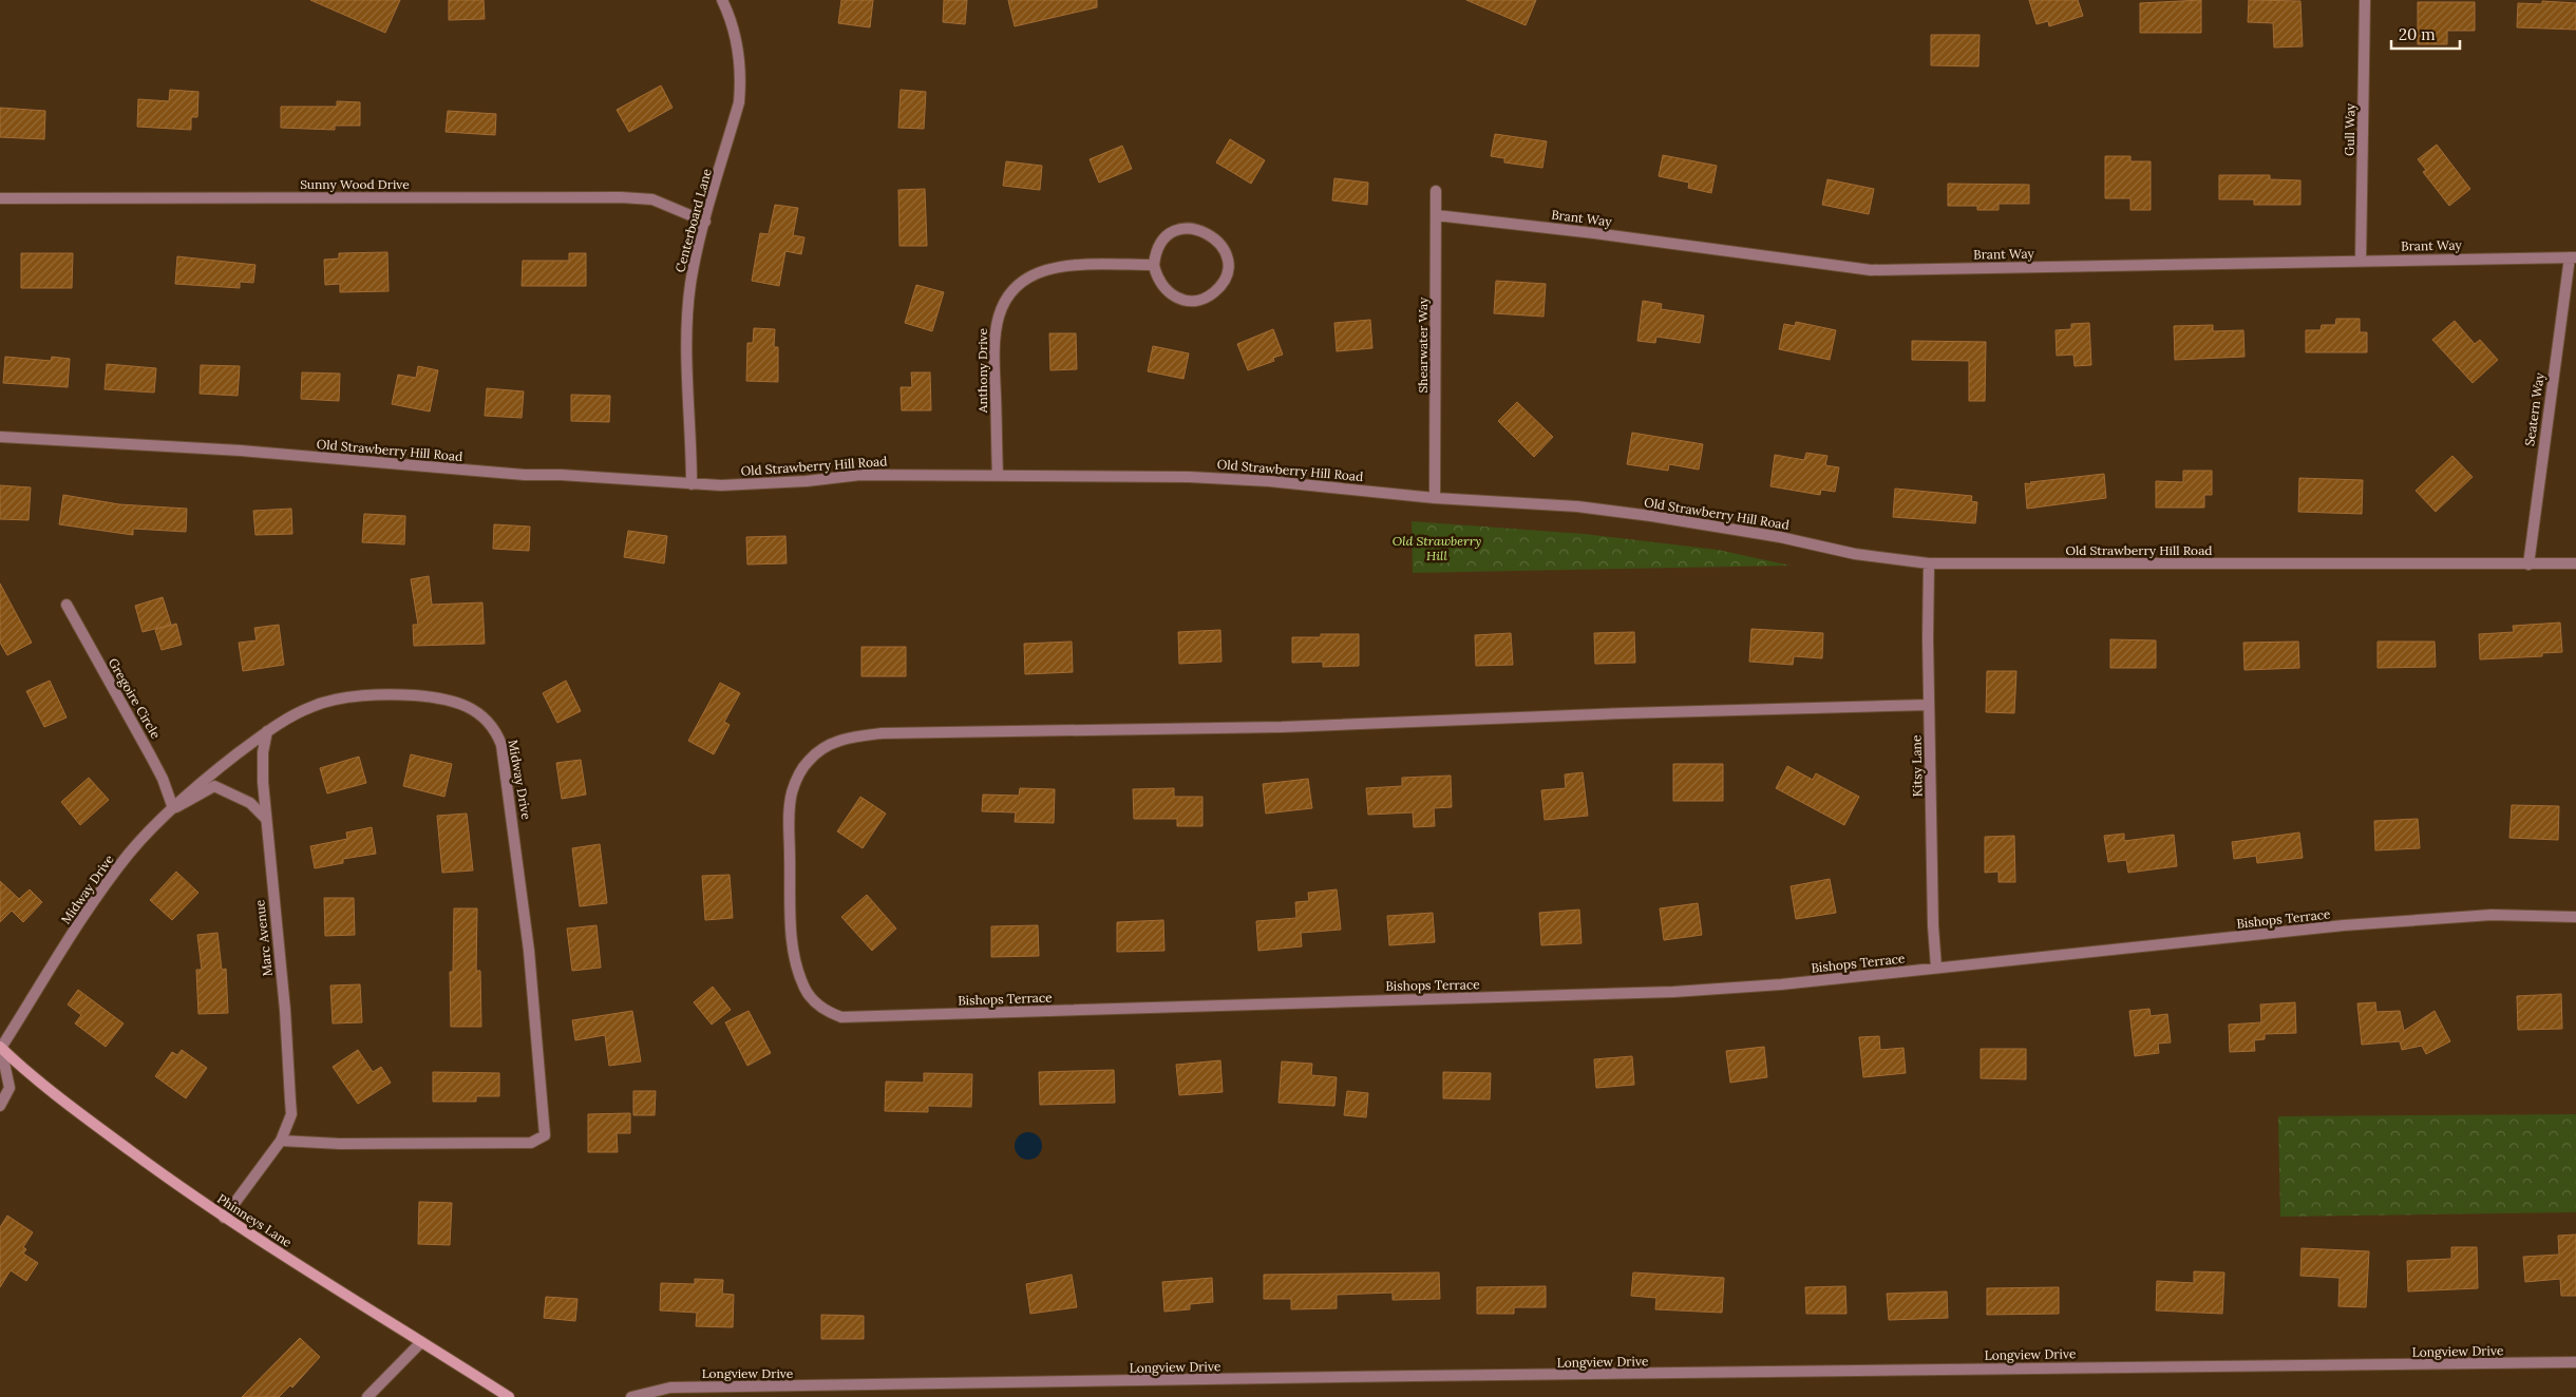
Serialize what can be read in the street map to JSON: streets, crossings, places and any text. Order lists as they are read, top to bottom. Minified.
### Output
{"streets":{"main road":["Phinneys Lane"],"street":["Gull Way","Sunny Wood Drive","Brant Way","Centerboard Lane","Shearwater Way","Anthony Drive","Seatern Way","Old Strawberry Hill Road","Gregoire Circle","Kitsy Lane","Midway Drive","Bishops Terrace","Marc Avenue","Longview Drive"]},"crossings":[["Gull Way","Brant Way"],["Sunny Wood Drive","Centerboard Lane"],["Brant Way","Shearwater Way"],["Brant Way","Seatern Way"],["Centerboard Lane","Old Strawberry Hill Road"],["Shearwater Way","Old Strawberry Hill Road"],["Anthony Drive","Old Strawberry Hill Road"],["Seatern Way","Old Strawberry Hill Road"],["Old Strawberry Hill Road","Kitsy Lane"],["Gregoire Circle","Midway Drive"],["Kitsy Lane","Bishops Terrace"],["Midway Drive","Marc Avenue"],["Midway Drive","Phinneys Lane"]],"parks":["Old Strawberry Hill"],"scale_bar":"20 m"}
